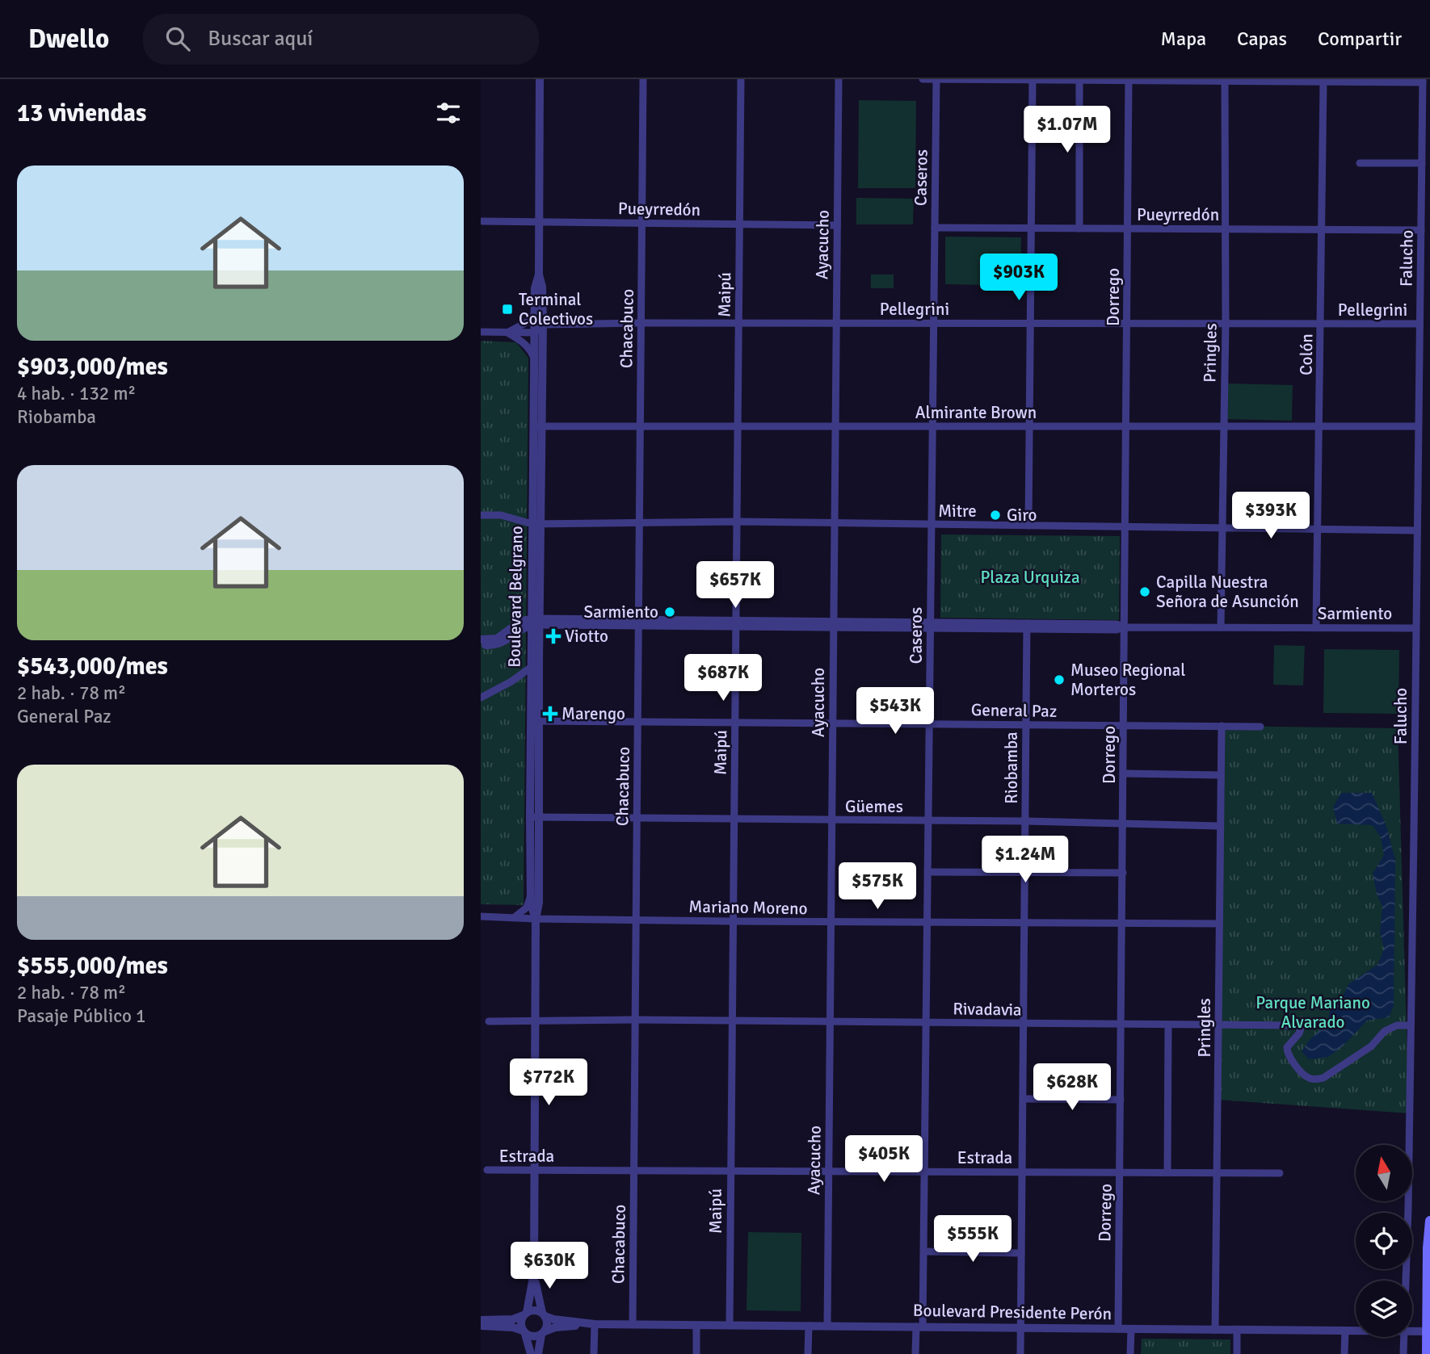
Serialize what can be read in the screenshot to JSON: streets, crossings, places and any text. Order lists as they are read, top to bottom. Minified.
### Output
{"streets":{"street":["Caseros","Pueyrredón","Ayacucho","Falucho","Maipú","Dorrego","Pellegrini","Chacabuco","Pringles","Colón","Almirante Brown","Mitre","Boulevard Belgrano","Sarmiento","General Paz","Riobamba","Güemes","Mariano Moreno","Rivadavia","Estrada","Boulevard Presidente Perón"]},"crossings":[["Caseros","Pueyrredón"],["Caseros","Pellegrini"],["Caseros","Almirante Brown"],["Caseros","Mitre"],["Caseros","Sarmiento"],["Caseros","General Paz"],["Caseros","Güemes"],["Caseros","Mariano Moreno"],["Caseros","Rivadavia"],["Caseros","Estrada"],["Caseros","Boulevard Presidente Perón"],["Pueyrredón","Ayacucho"],["Pueyrredón","Falucho"],["Pueyrredón","Maipú"],["Pueyrredón","Dorrego"],["Pueyrredón","Chacabuco"],["Pueyrredón","Pringles"],["Pueyrredón","Colón"],["Pueyrredón","Boulevard Belgrano"],["Ayacucho","Pellegrini"],["Ayacucho","Almirante Brown"],["Ayacucho","Mitre"],["Ayacucho","Sarmiento"],["Ayacucho","General Paz"],["Ayacucho","Güemes"],["Ayacucho","Mariano Moreno"],["Ayacucho","Rivadavia"],["Ayacucho","Estrada"],["Ayacucho","Boulevard Presidente Perón"],["Falucho","Pellegrini"],["Falucho","Almirante Brown"],["Falucho","Mitre"],["Falucho","Sarmiento"],["Falucho","Rivadavia"],["Maipú","Pellegrini"],["Maipú","Almirante Brown"],["Maipú","Mitre"],["Maipú","Sarmiento"],["Maipú","General Paz"],["Maipú","Güemes"],["Maipú","Mariano Moreno"],["Maipú","Rivadavia"],["Maipú","Estrada"],["Maipú","Boulevard Presidente Perón"],["Dorrego","Pellegrini"],["Dorrego","Almirante Brown"],["Dorrego","Mitre"],["Dorrego","Sarmiento"],["Dorrego","General Paz"],["Dorrego","Güemes"],["Dorrego","Mariano Moreno"],["Dorrego","Rivadavia"],["Dorrego","Estrada"],["Dorrego","Boulevard Presidente Perón"],["Pellegrini","Chacabuco"],["Pellegrini","Pringles"],["Pellegrini","Colón"],["Pellegrini","Boulevard Belgrano"],["Chacabuco","Almirante Brown"],["Chacabuco","Mitre"],["Chacabuco","Sarmiento"],["Chacabuco","General Paz"],["Chacabuco","Güemes"],["Chacabuco","Mariano Moreno"],["Chacabuco","Rivadavia"],["Chacabuco","Estrada"],["Chacabuco","Boulevard Presidente Perón"],["Pringles","Almirante Brown"],["Pringles","Mitre"],["Pringles","Sarmiento"],["Pringles","General Paz"],["Pringles","Güemes"],["Pringles","Mariano Moreno"],["Pringles","Rivadavia"],["Pringles","Estrada"],["Pringles","Boulevard Presidente Perón"],["Colón","Almirante Brown"],["Colón","Mitre"],["Colón","Sarmiento"],["Almirante Brown","Boulevard Belgrano"],["Mitre","Boulevard Belgrano"],["Boulevard Belgrano","Sarmiento"],["Boulevard Belgrano","General Paz"],["Boulevard Belgrano","Güemes"],["Boulevard Belgrano","Mariano Moreno"],["Boulevard Belgrano","Rivadavia"],["Boulevard Belgrano","Estrada"],["Boulevard Belgrano","Boulevard Presidente Perón"],["Sarmiento","Riobamba"],["General Paz","Riobamba"],["Riobamba","Güemes"],["Riobamba","Mariano Moreno"],["Riobamba","Rivadavia"],["Riobamba","Estrada"],["Riobamba","Boulevard Presidente Perón"]],"parks":["Plaza Urquiza","Parque Mariano Alvarado"],"places":{"transit":["Terminal Colectivos"],"other":["Giro","Capilla Nuestra Señora de Asunción","Sarmiento","Museo Regional Morteros"],"health":["Viotto","Marengo"]},"north":"top","page":{"header":"Dwello","search":"Buscar aquí","nav":["Mapa","Capas","Compartir"],"heading":"13 viviendas","price":["$1.07M","$903K","$393K","$657K","$687K","$543K","$1.24M","$575K","$772K","$628K","$405K","$555K","$630K"],"list":[{"name":"$903,000/mes","note":"4 hab. · 132 m² · Riobamba"},{"name":"$543,000/mes","note":"2 hab. · 78 m² · General Paz"},{"name":"$555,000/mes","note":"2 hab. · 78 m² · Pasaje Público 1"}]}}
